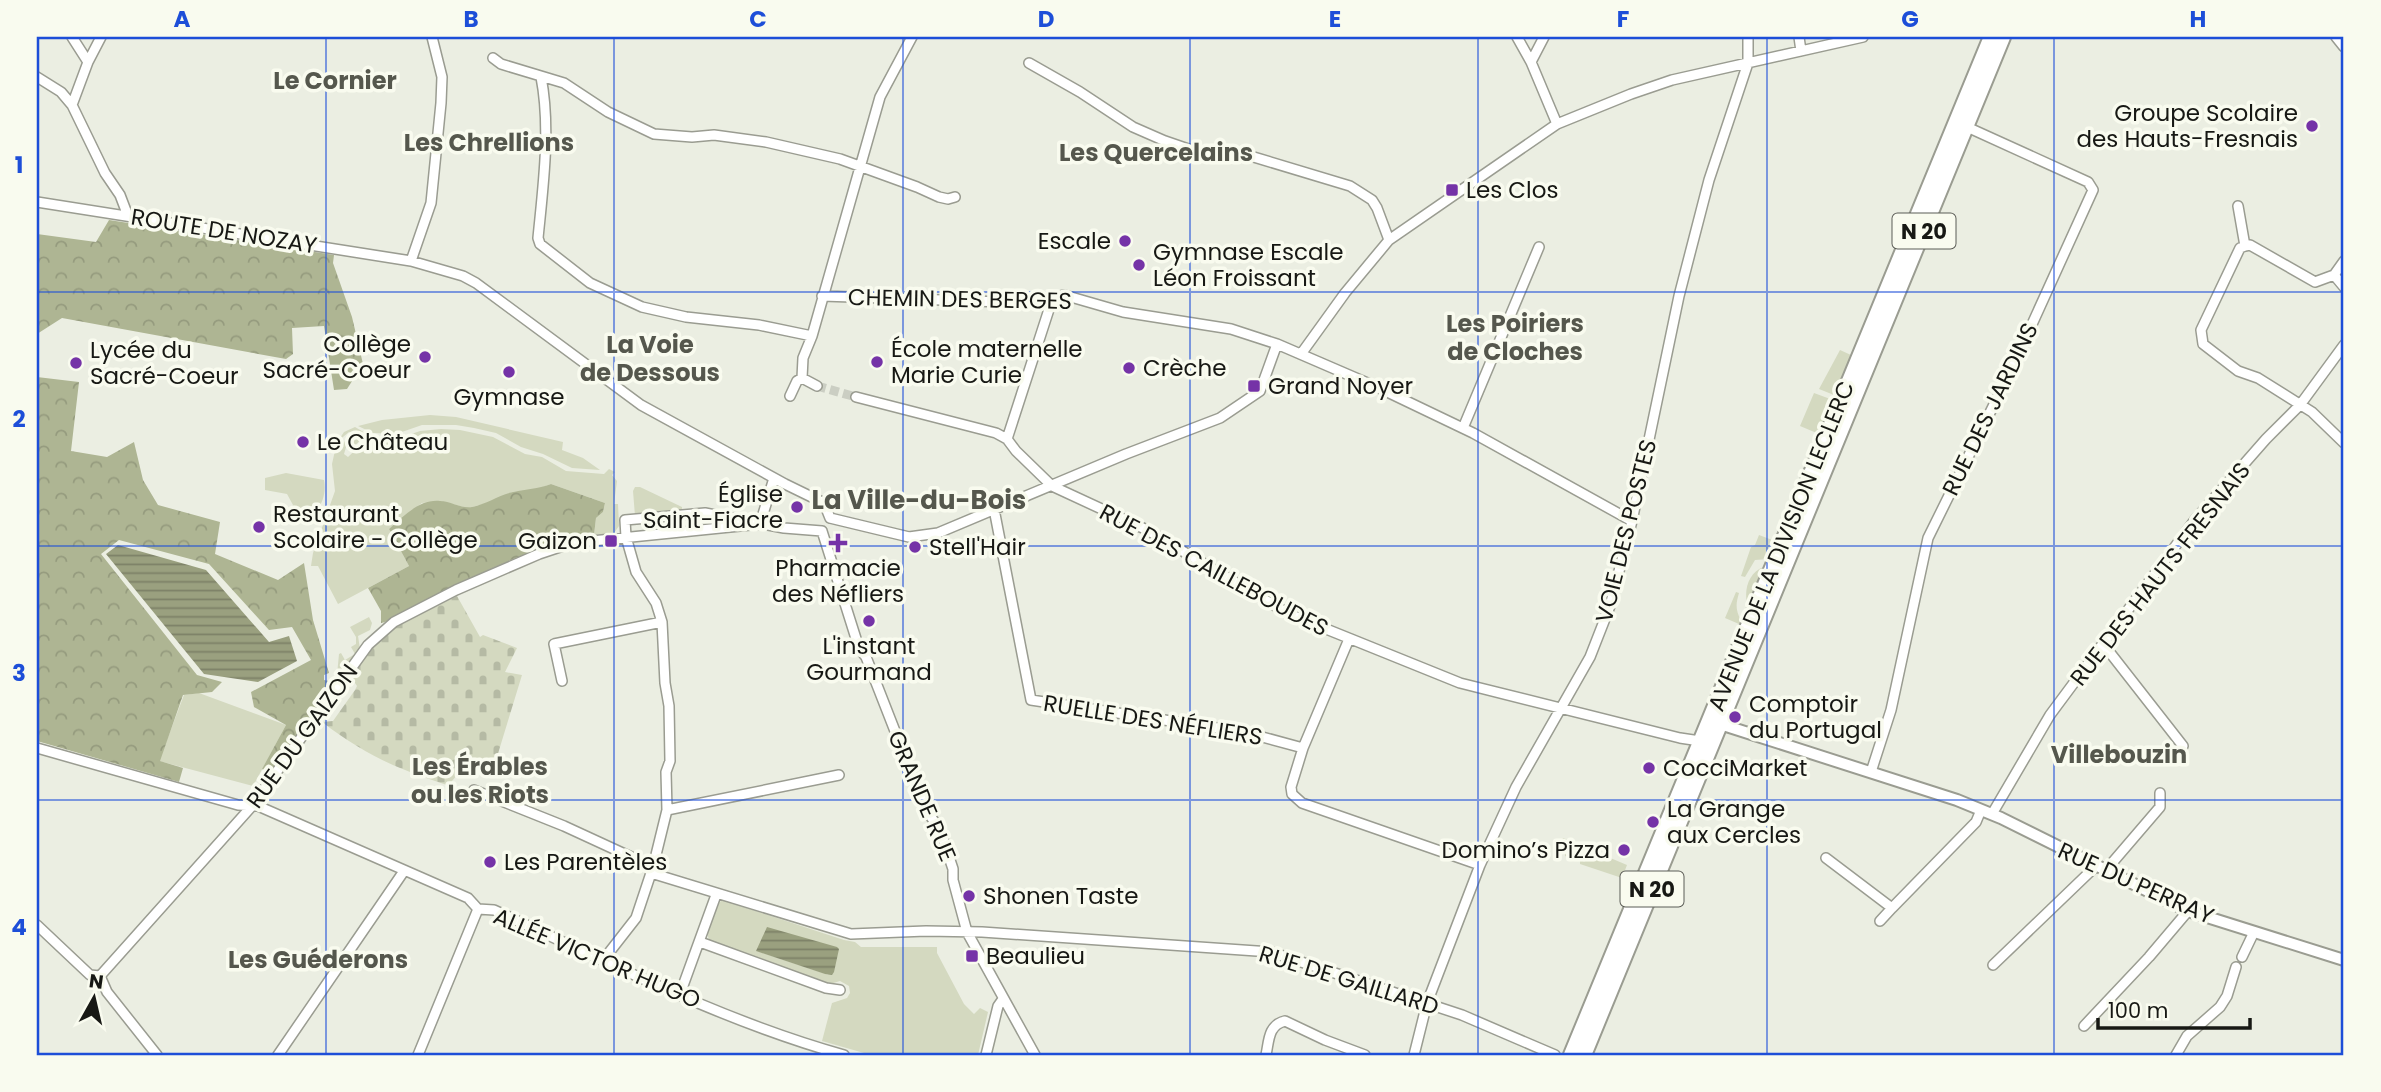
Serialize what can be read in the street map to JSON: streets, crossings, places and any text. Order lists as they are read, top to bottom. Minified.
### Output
{"streets":{"main road":["N 20","AVENUE DE LA DIVISION LECLERC"],"street":["ROUTE DE NOZAY","CHEMIN DES BERGES","RUE DES JARDINS","VOIE DES POSTES","RUE DES CAILLEBOUDES","RUE DES HAUTS FRESNAIS","RUELLE DES NÉFLIERS","RUE DU GAIZON","GRANDE RUE","RUE DU PERRAY","ALLÉE VICTOR HUGO","RUE DE GAILLARD"]},"crossings":[["CHEMIN DES BERGES","VOIE DES POSTES"],["RUE DES JARDINS","AVENUE DE LA DIVISION LECLERC"],["RUE DES JARDINS","RUE DU PERRAY"],["VOIE DES POSTES","RUE DES CAILLEBOUDES"],["VOIE DES POSTES","RUE DE GAILLARD"],["AVENUE DE LA DIVISION LECLERC","RUE DES CAILLEBOUDES"],["AVENUE DE LA DIVISION LECLERC","RUE DU PERRAY"],["RUE DES HAUTS FRESNAIS","RUE DU PERRAY"],["RUE DU GAIZON","GRANDE RUE"],["RUE DU GAIZON","ALLÉE VICTOR HUGO"],["GRANDE RUE","RUE DE GAILLARD"]],"districts":["Le Cornier","Les Chrellions","Les Quercelains","Les Poiriers de Cloches","La Voie de Dessous","La Ville-du-Bois","Villebouzin","Les Érables ou les Riots","Les Guéderons"],"places":{"other":["Groupe Scolaire des Hauts-Fresnais","Escale","Gymnase Escale Léon Froissant","Collège Sacré-Coeur","École maternelle Marie Curie","Lycée du Sacré-Coeur","Crèche","Gymnase","Le Château","Église Saint-Fiacre","Restaurant Scolaire - Collège","Stell'Hair","L'instant Gourmand","Comptoir du Portugal","CocciMarket","La Grange aux Cercles","Domino’s Pizza","Les Parentèles","Shonen Taste"],"transit":["Les Clos","Grand Noyer","Gaizon","Beaulieu"],"health":["Pharmacie des Néfliers"]},"scale_bar":"100 m","north":"top","grid":{"columns":["A","B","C","D","E","F","G","H"],"rows":["1","2","3","4"]}}
